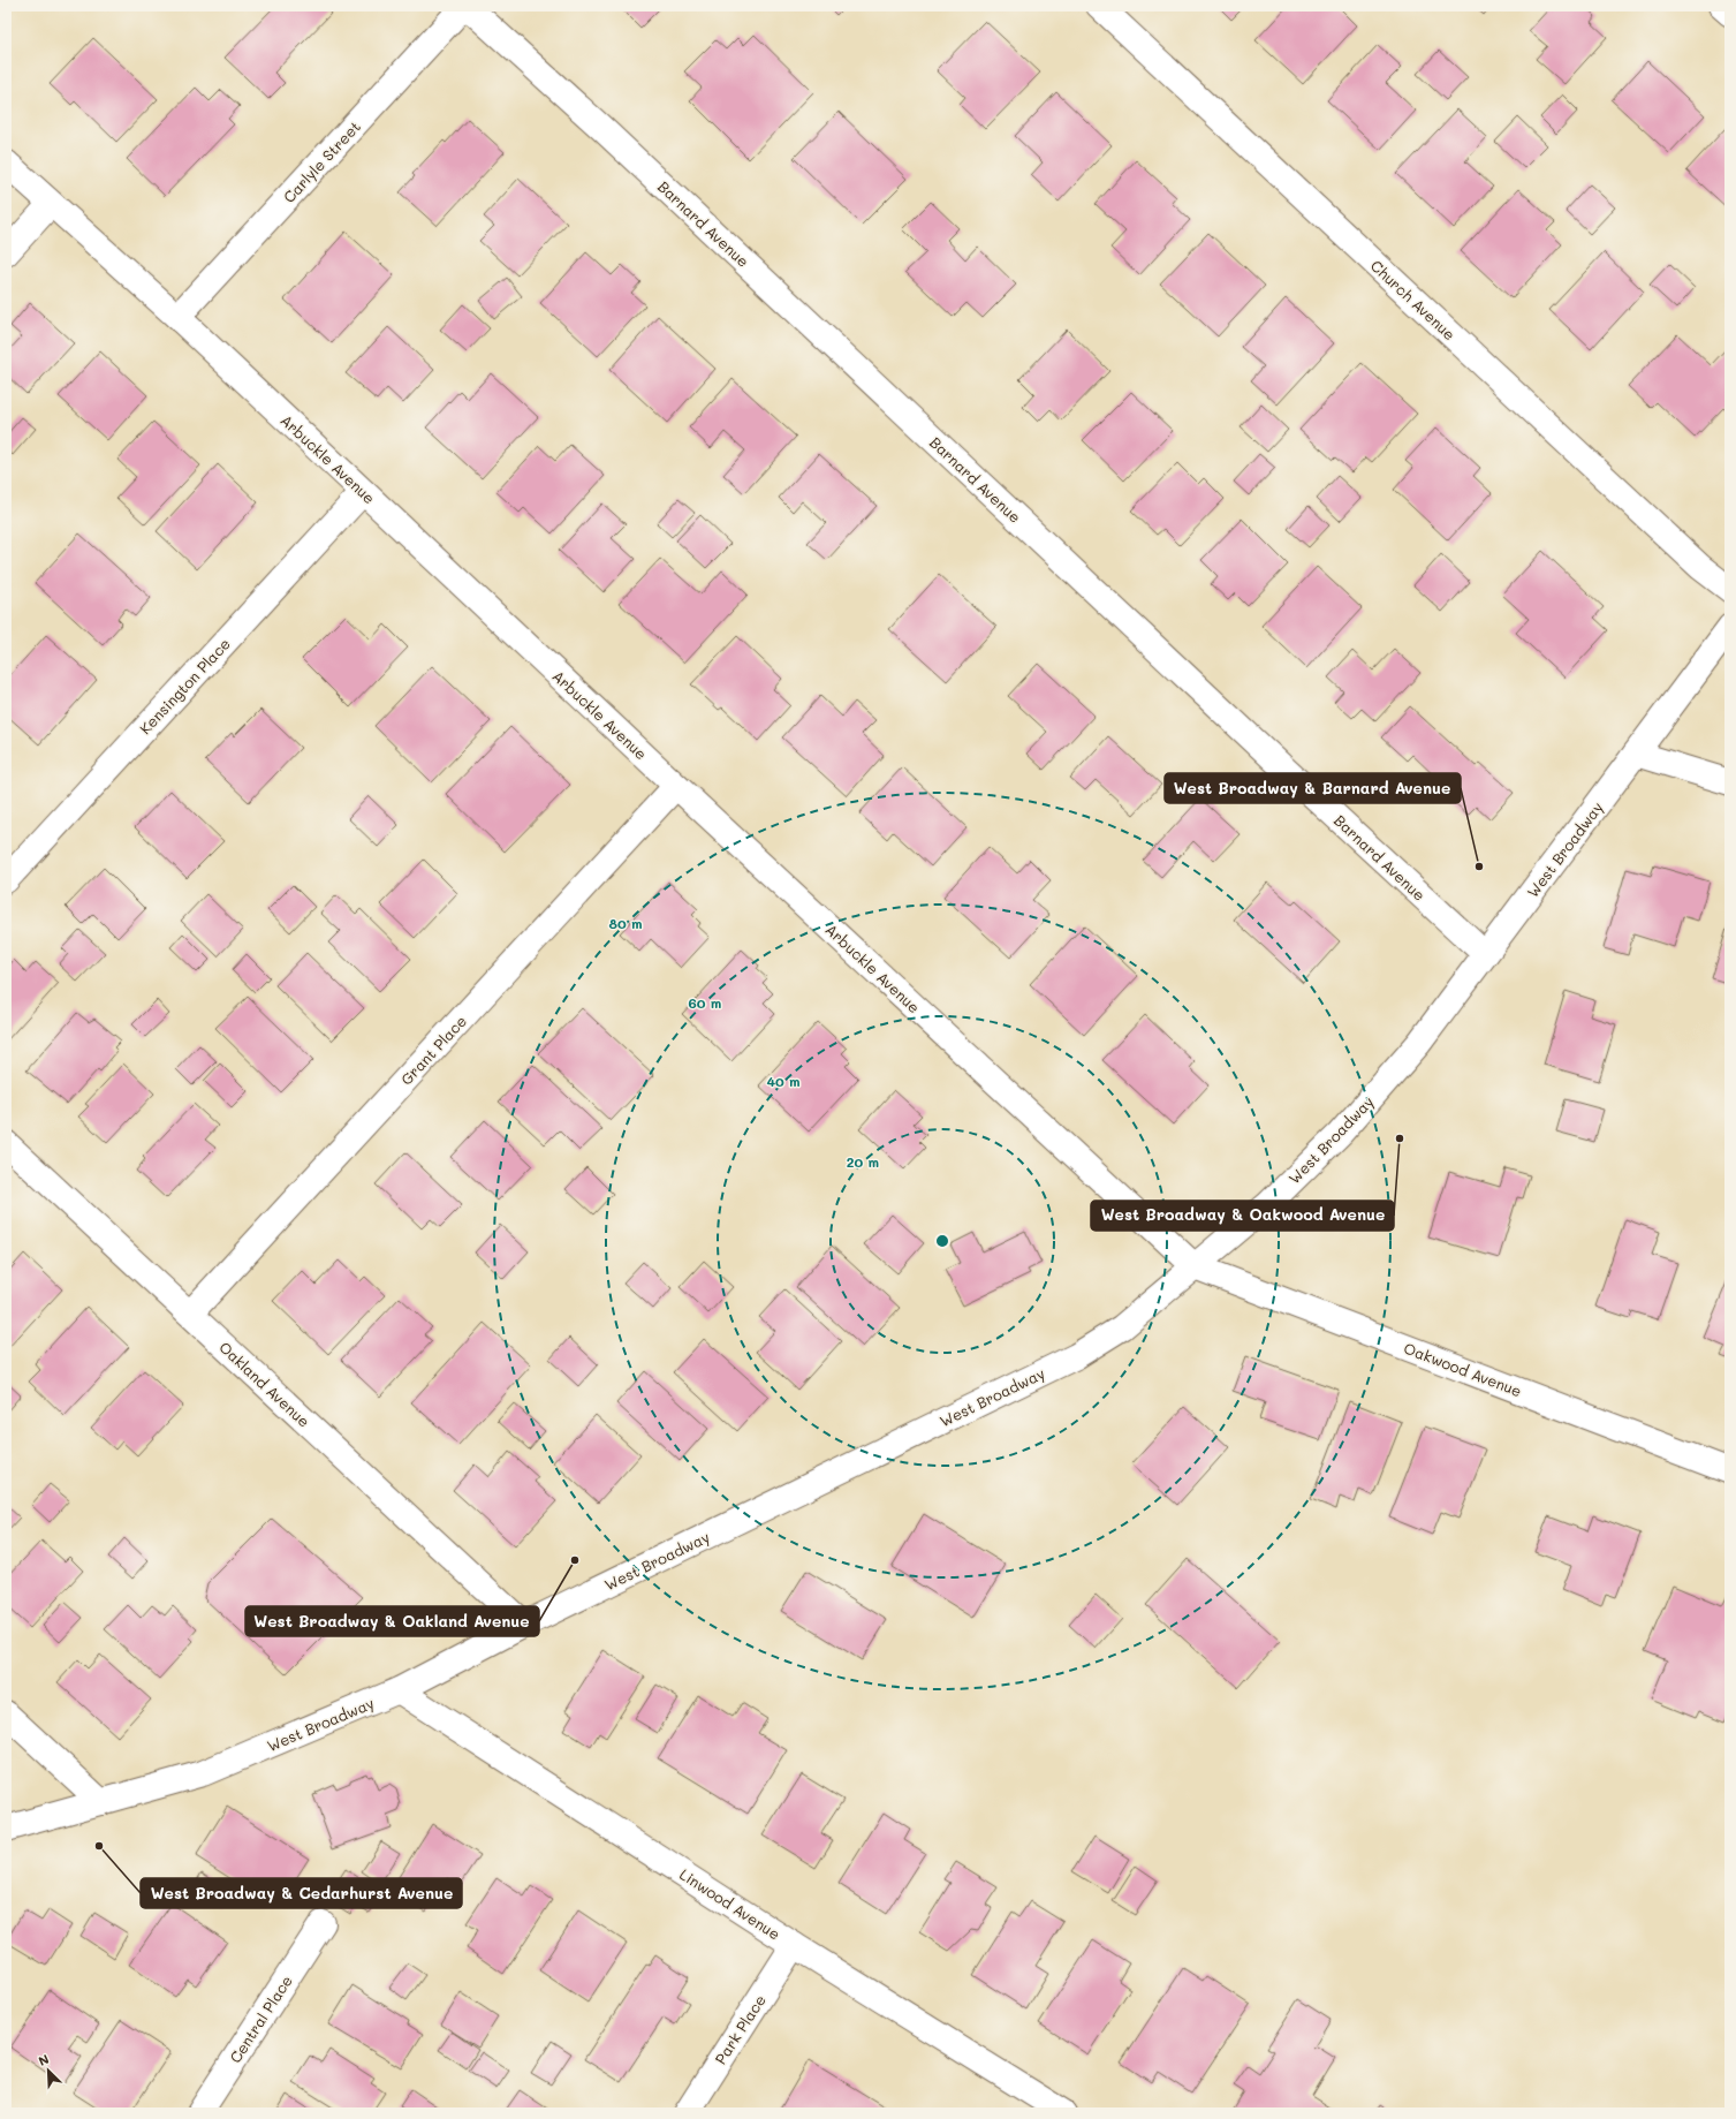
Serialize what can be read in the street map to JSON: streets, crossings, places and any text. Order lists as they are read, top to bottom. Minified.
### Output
{"streets":{"street":["Carlyle Street","Barnard Avenue","Church Avenue","Arbuckle Avenue","Kensington Place","West Broadway","Grant Place","Oakwood Avenue","Oakland Avenue","Linwood Avenue","Central Place","Park Place"]},"crossings":[["Carlyle Street","Barnard Avenue"],["Carlyle Street","Arbuckle Avenue"],["Barnard Avenue","West Broadway"],["Arbuckle Avenue","Kensington Place"],["Arbuckle Avenue","West Broadway"],["Arbuckle Avenue","Grant Place"],["Arbuckle Avenue","Oakwood Avenue"],["West Broadway","Oakwood Avenue"],["West Broadway","Oakland Avenue"],["West Broadway","Linwood Avenue"],["Grant Place","Oakland Avenue"],["Linwood Avenue","Park Place"]],"places":["West Broadway & Barnard Avenue","West Broadway & Oakwood Avenue","West Broadway & Oakland Avenue","West Broadway & Cedarhurst Avenue"],"north":"top left","rings":["80 m","60 m","40 m","20 m"]}
